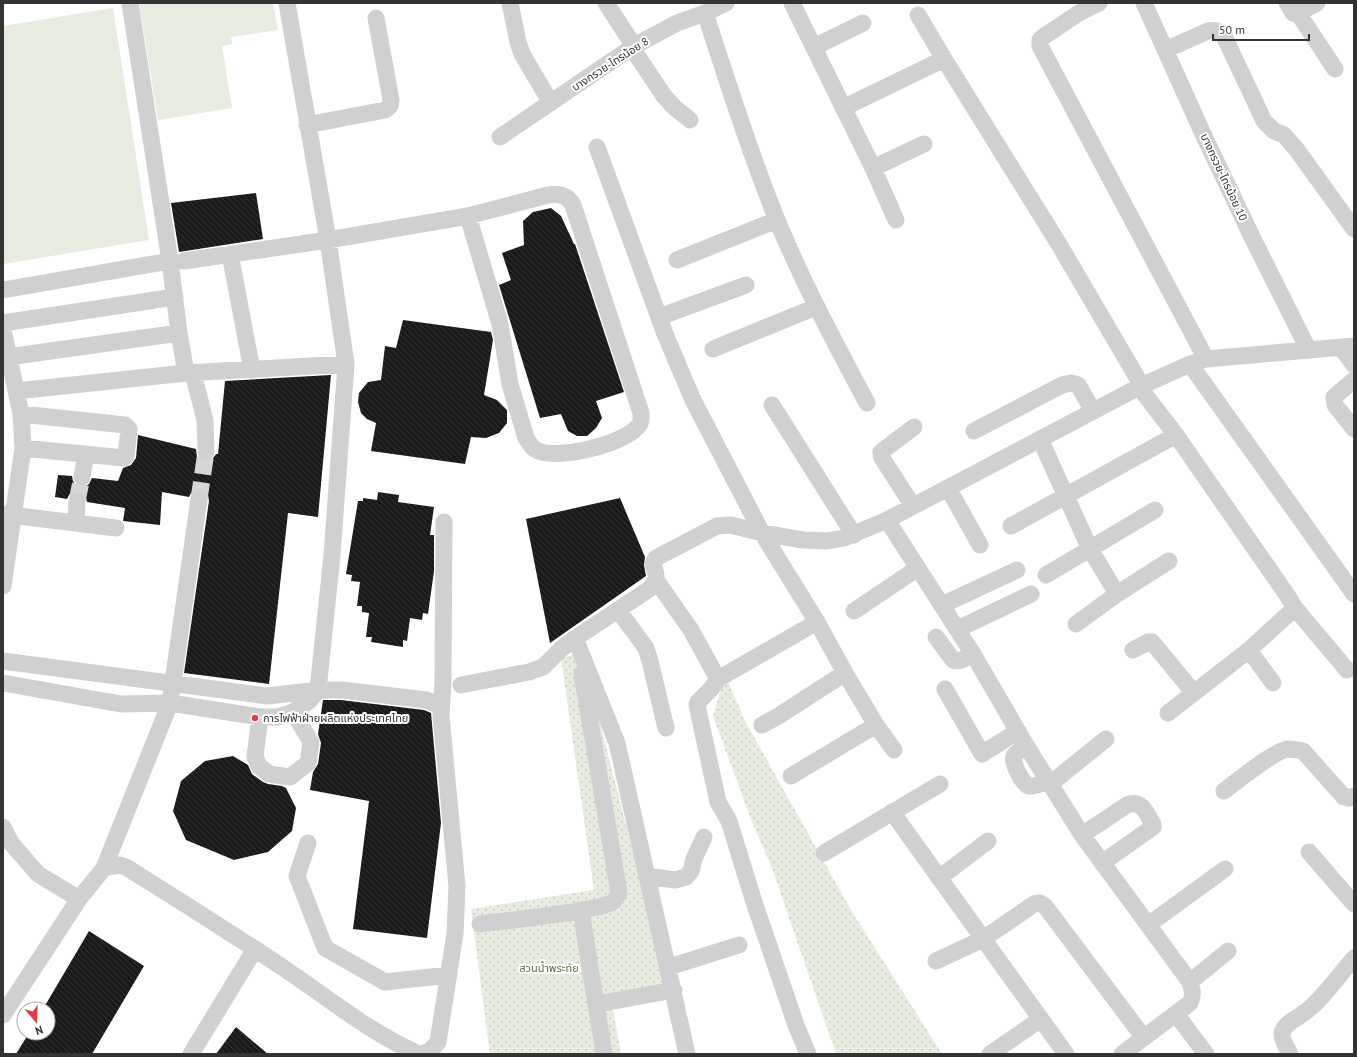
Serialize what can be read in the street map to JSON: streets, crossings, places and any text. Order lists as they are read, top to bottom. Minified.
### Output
{"streets":{"street":["บางกรวย-ไทรน้อย 8","บางกรวย-ไทรน้อย 10"]},"parks":["สวนน้ำพระทัย"],"places":["การไฟฟ้าฝ่ายผลิตแห่งประเทศไทย"],"scale_bar":"50 m","north":"bottom"}
